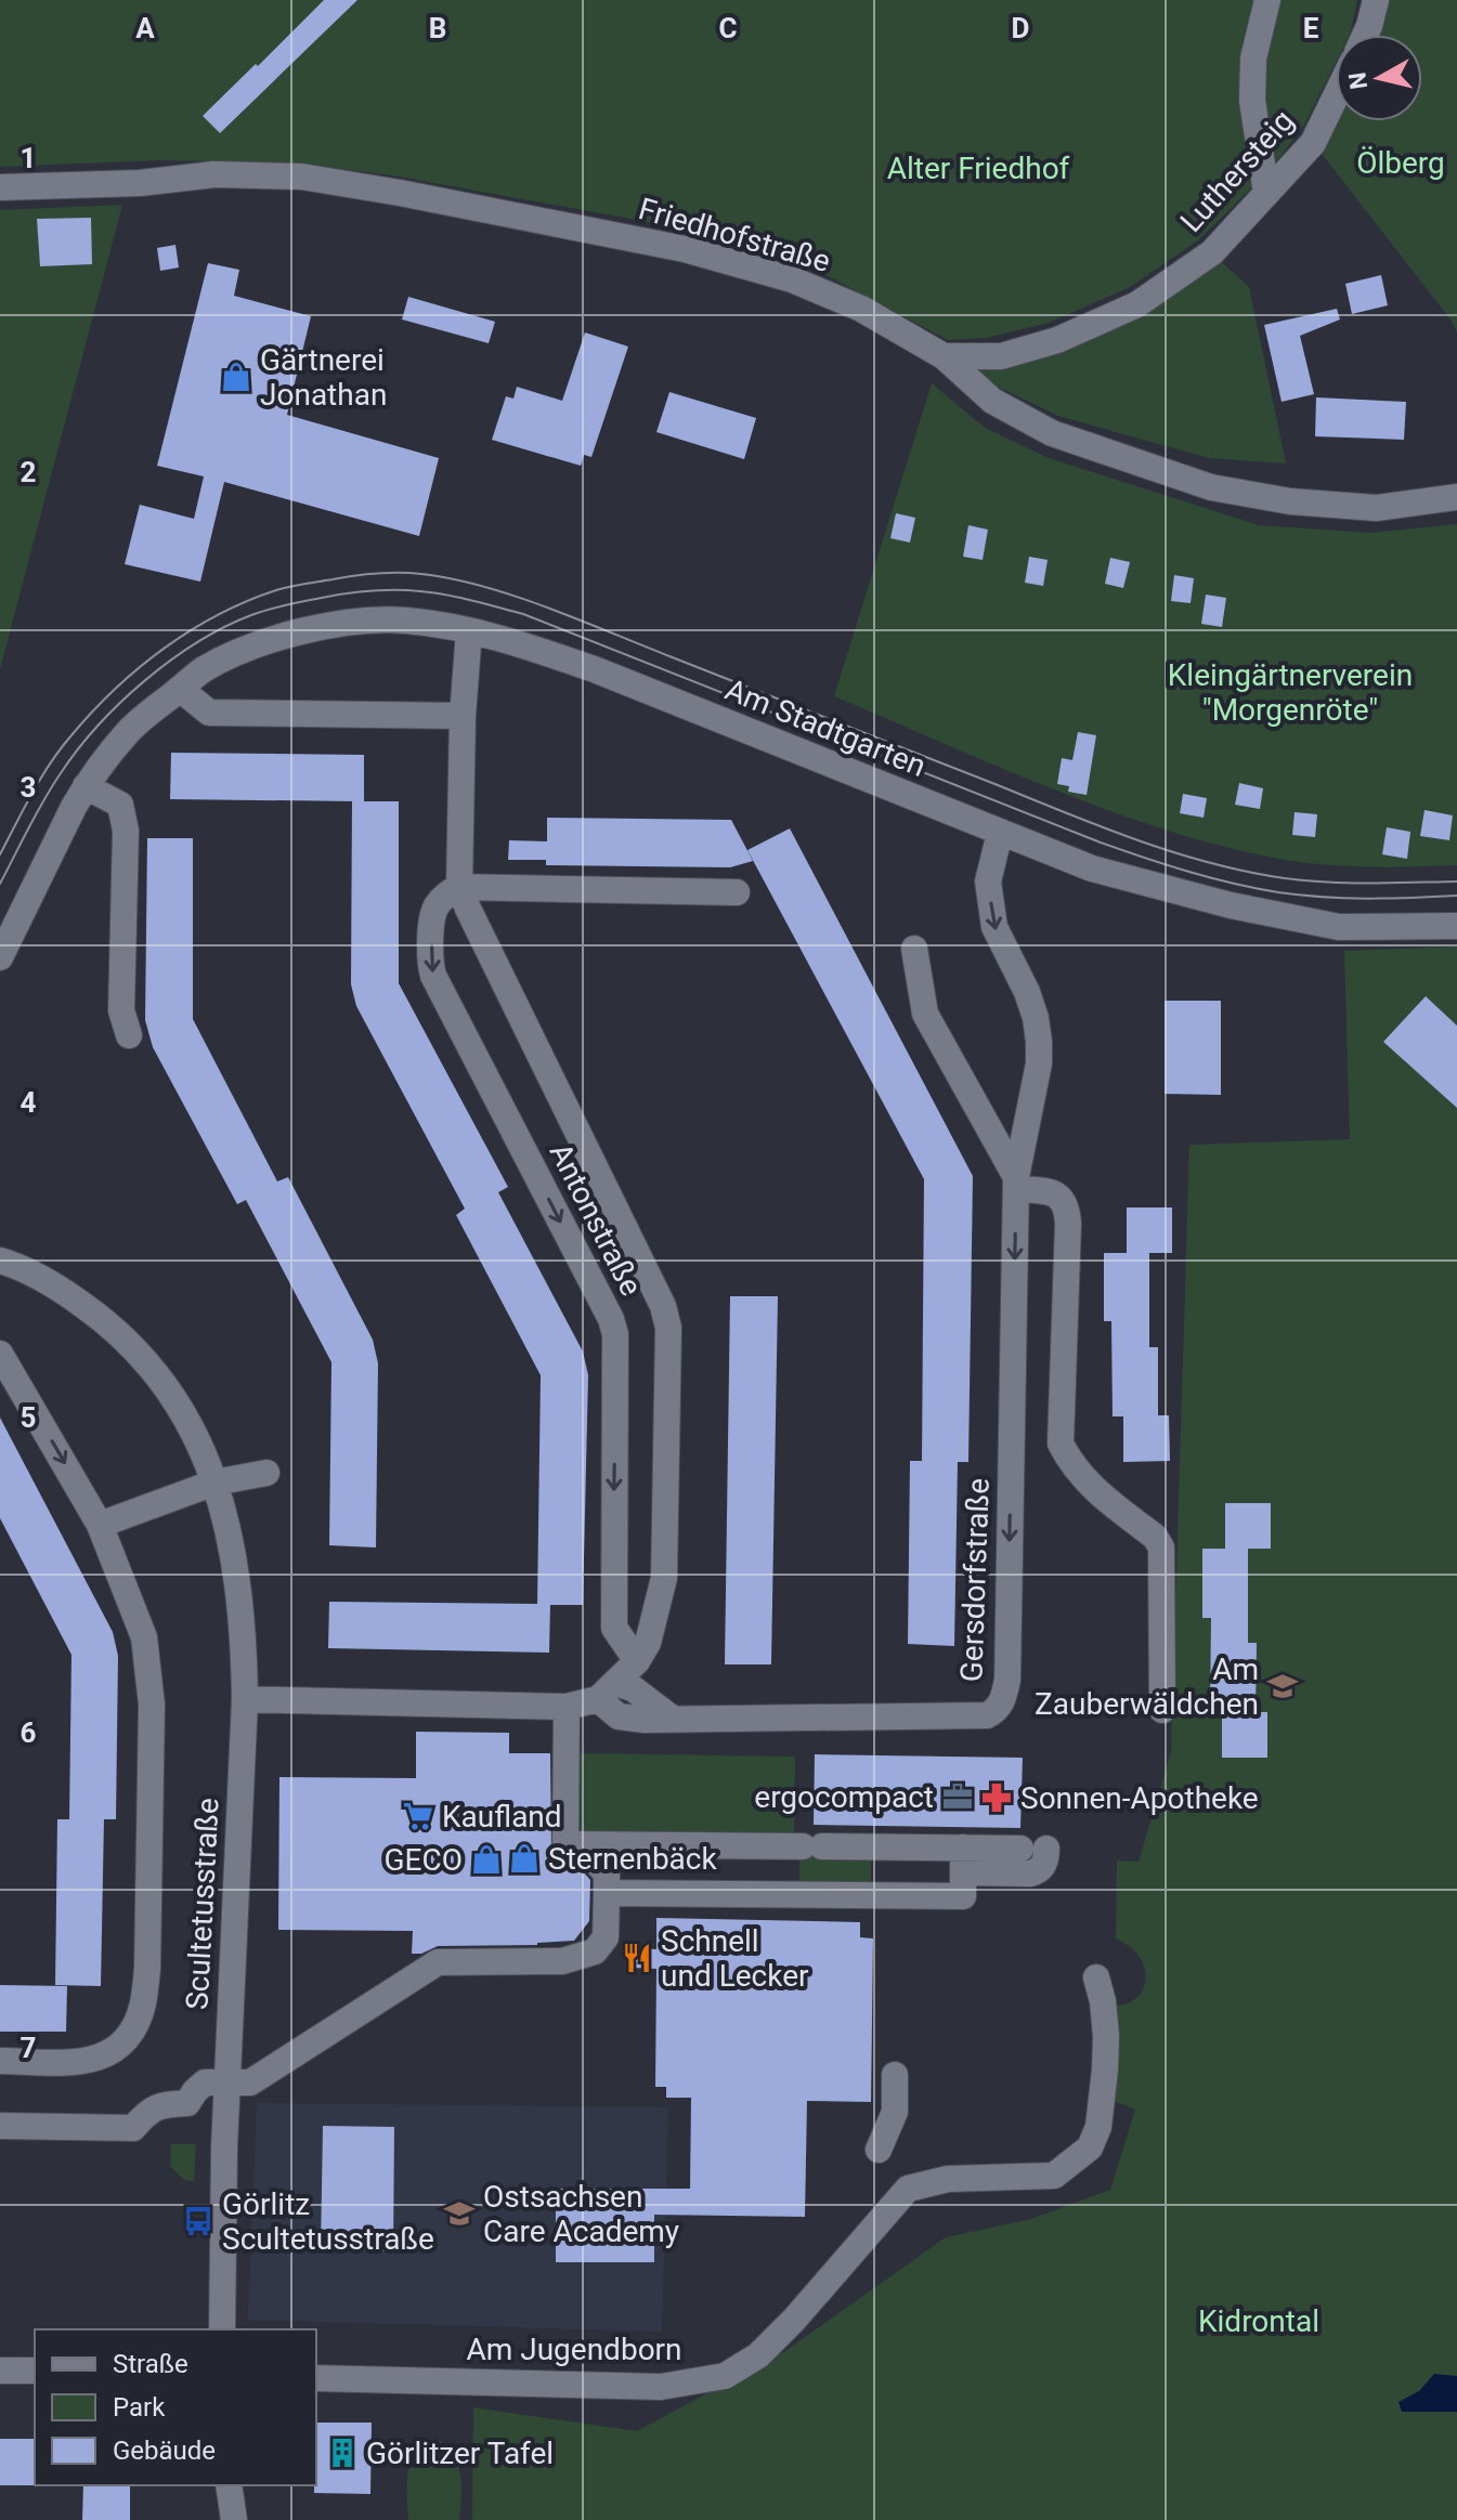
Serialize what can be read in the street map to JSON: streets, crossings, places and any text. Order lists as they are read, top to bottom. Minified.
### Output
{"streets":{"street":["Luthersteig","Friedhofstraße","Am Stadtgarten","Antonstraße","Gersdorfstraße","Scultetusstraße","Am Jugendborn"]},"crossings":[["Luthersteig","Friedhofstraße"],["Am Stadtgarten","Antonstraße"],["Am Stadtgarten","Gersdorfstraße"],["Antonstraße","Gersdorfstraße"]],"parks":["Ölberg","Alter Friedhof","Kleingärtnerverein \"Morgenröte\"","Kidrontal"],"places":{"shop":["Gärtnerei Jonathan","Sternenbäck","GECO"],"school or university":["Am Zauberwäldchen","Ostsachsen Care Academy"],"office":["ergocompact"],"pharmacy":["Sonnen-Apotheke"],"supermarket":["Kaufland"],"restaurant":["Schnell und Lecker"],"bus stop":["Görlitz Scultetusstraße"],"building":["Görlitzer Tafel"]},"legend":["Straße","Park","Gebäude"],"north":"left","grid":{"columns":["A","B","C","D","E"],"rows":["1","2","3","4","5","6","7"]}}
